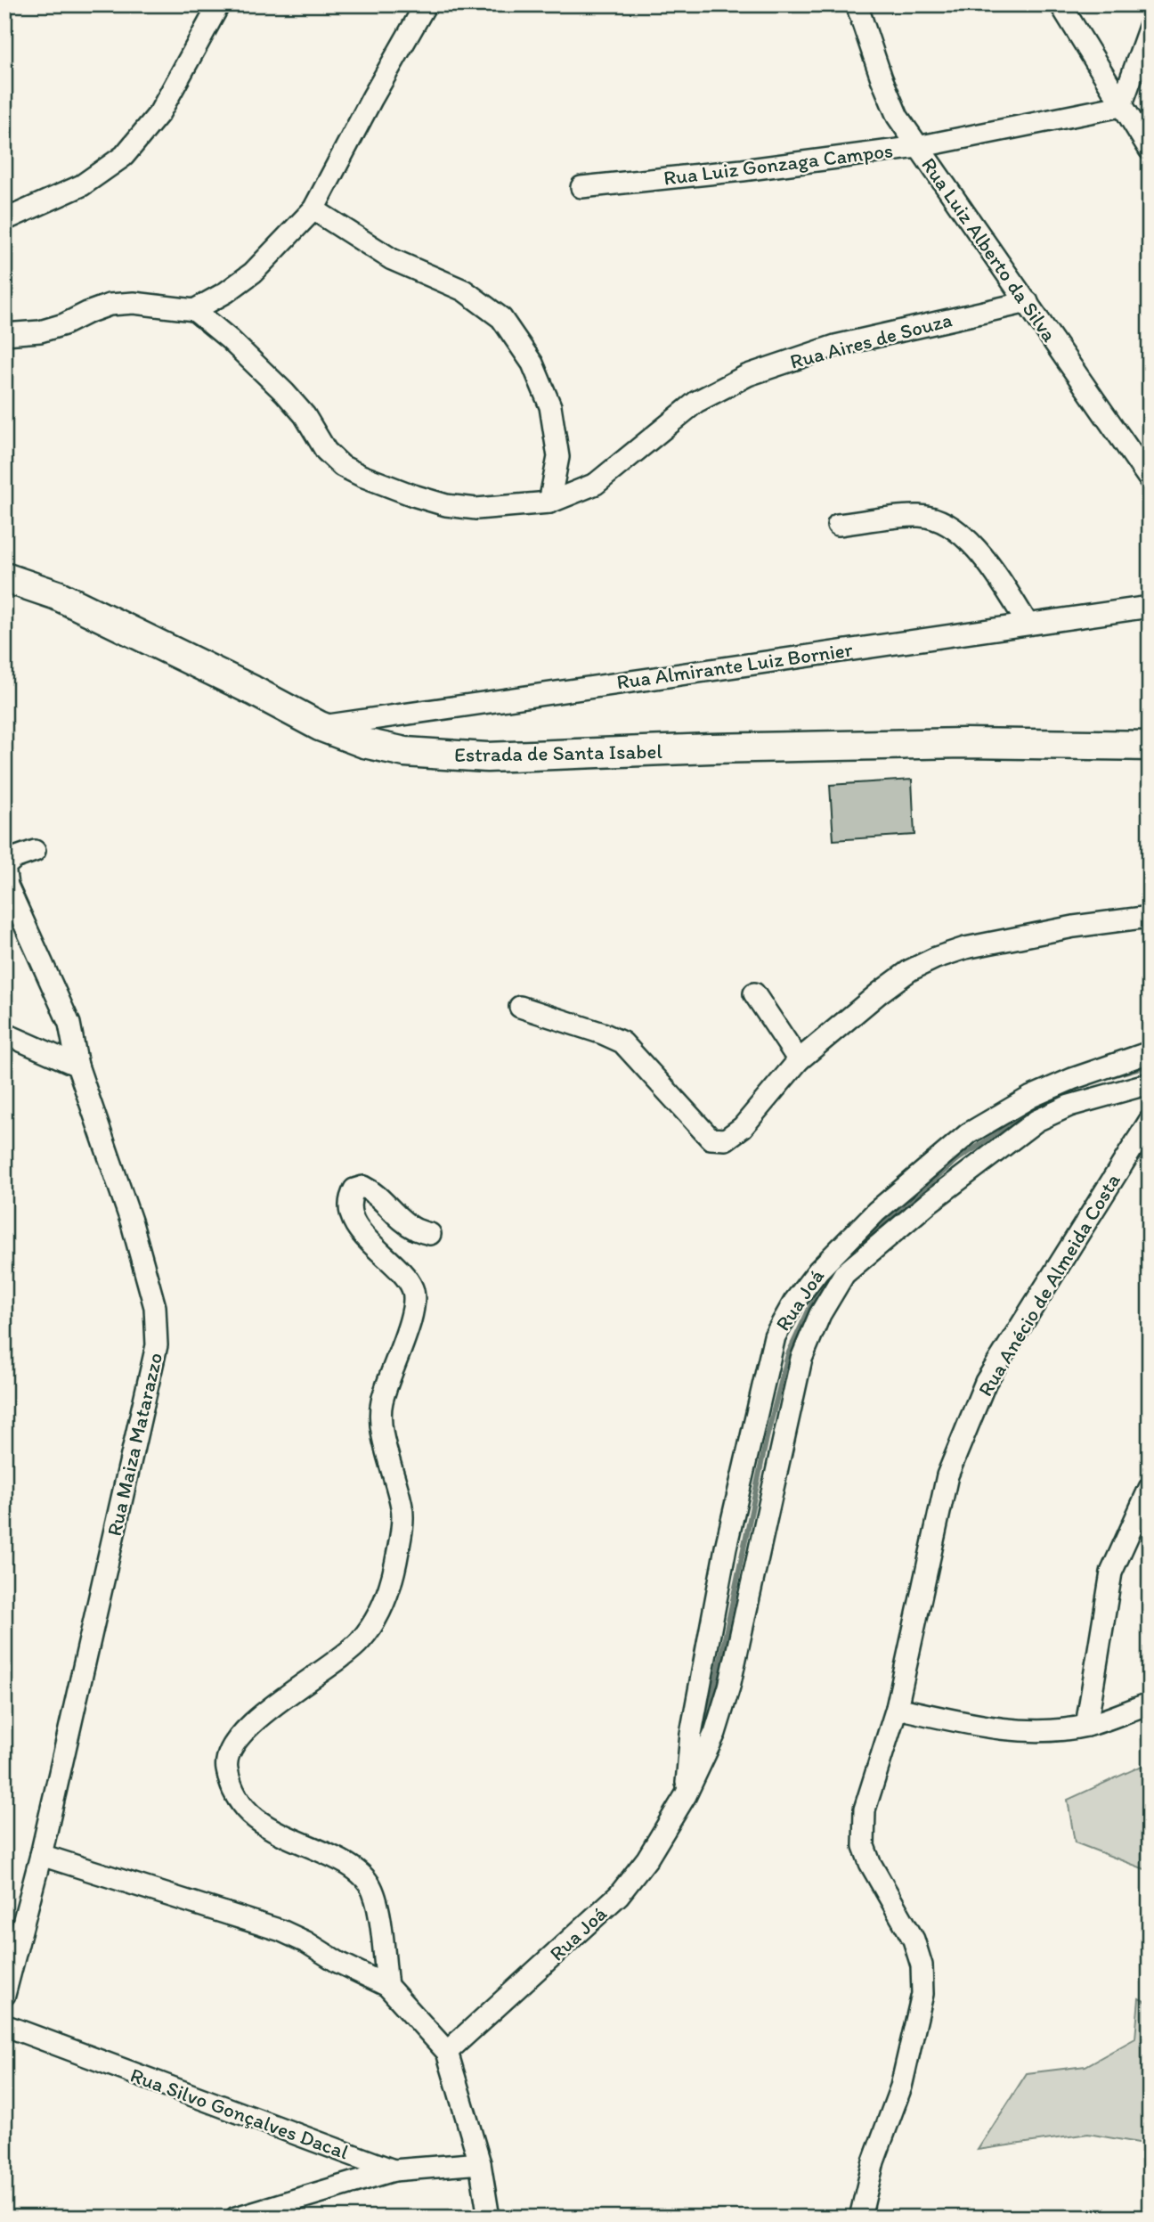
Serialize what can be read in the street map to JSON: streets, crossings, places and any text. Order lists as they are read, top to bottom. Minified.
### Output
{"streets":{"main road":["Estrada de Santa Isabel"],"street":["Rua Luiz Gonzaga Campos","Rua Luiz Alberto da Silva","Rua Aires de Souza","Rua Almirante Luiz Bornier","Rua Anécio de Almeida Costa","Rua Joá","Rua Maiza Matarazzo","Rua Silvo Gonçalves Dacal"]},"crossings":[["Rua Luiz Gonzaga Campos","Rua Luiz Alberto da Silva"],["Rua Luiz Alberto da Silva","Rua Aires de Souza"],["Rua Almirante Luiz Bornier","Estrada de Santa Isabel"]]}
